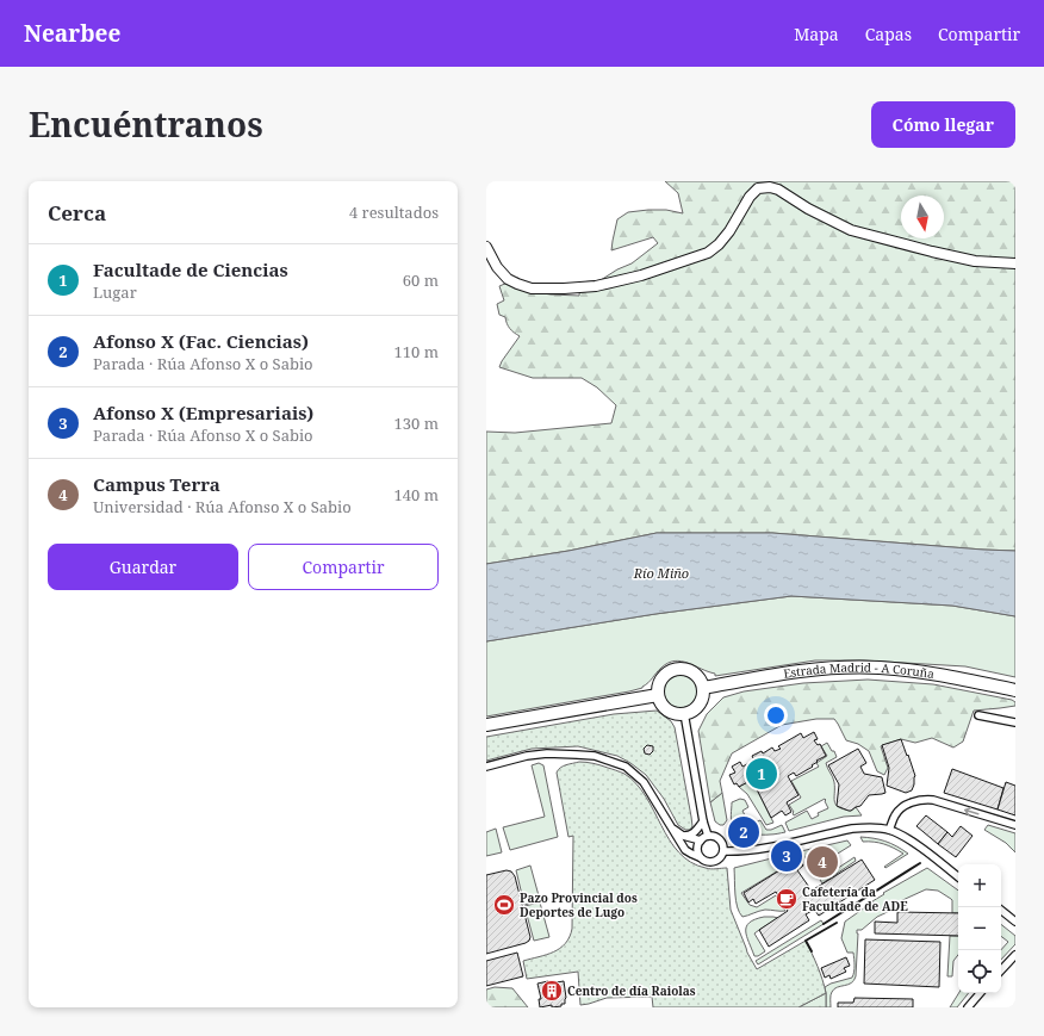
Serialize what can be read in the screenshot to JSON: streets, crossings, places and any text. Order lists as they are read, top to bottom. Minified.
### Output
{"streets":{"highway":["Estrada Madrid - A Coruña"]},"water":["Río Miño"],"places":{"cafe":["Cafetería da Facultade de ADE"],"sports":["Pazo Provincial dos Deportes de Lugo"],"building":["Centro de día Raiolas"]},"north":"bottom","page":{"header":"Nearbee","nav":["Mapa","Capas","Compartir"],"title":"Encuéntranos","buttons":["Cómo llegar",["Guardar","Compartir"]],"heading":["Cerca","4 resultados"],"list":[{"mark":"1","name":"Facultade de Ciencias","note":"Lugar","value":"60 m"},{"mark":"2","name":"Afonso X (Fac. Ciencias)","note":"Parada · Rúa Afonso X o Sabio","value":"110 m"},{"mark":"3","name":"Afonso X (Empresariais)","note":"Parada · Rúa Afonso X o Sabio","value":"130 m"},{"mark":"4","name":"Campus Terra","note":"Universidad · Rúa Afonso X o Sabio","value":"140 m"}],"pins":["1","2","3","4"],"map_buttons":["+","−"]}}
